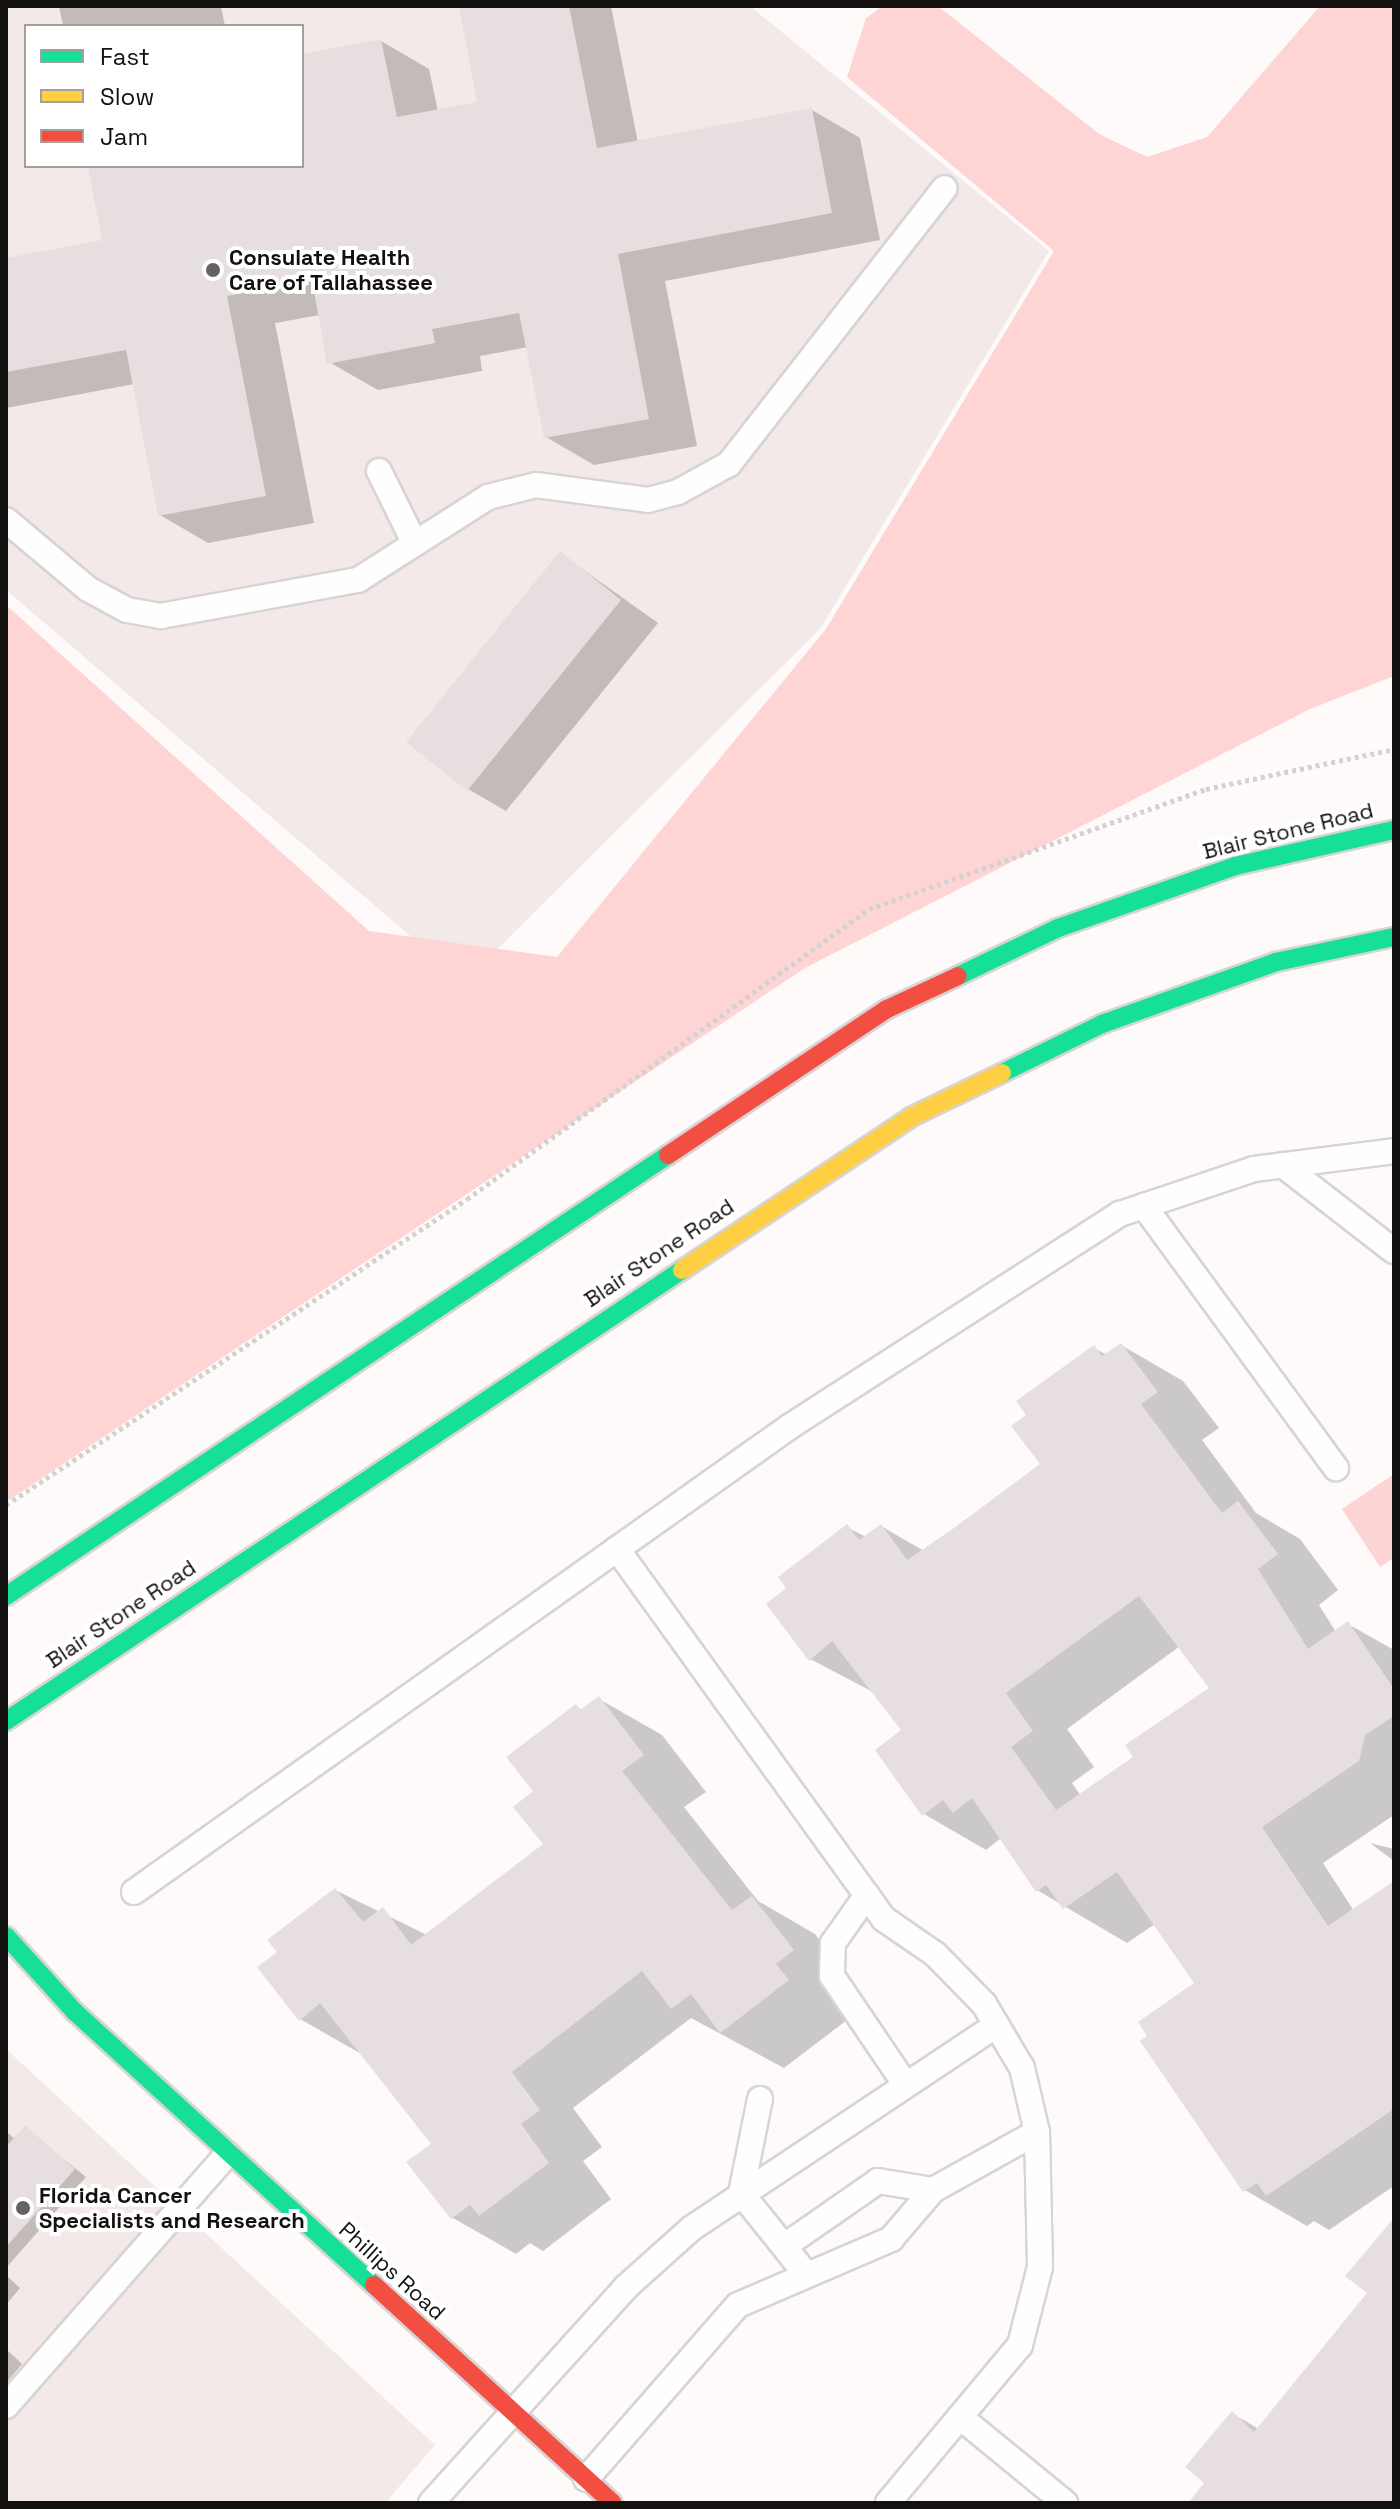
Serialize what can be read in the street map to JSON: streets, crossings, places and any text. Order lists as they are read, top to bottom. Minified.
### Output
{"streets":{"main road":["Blair Stone Road","Phillips Road"]},"places":["Consulate Health Care of Tallahassee","Florida Cancer Specialists and Research"],"legend":["Fast","Slow","Jam"]}
